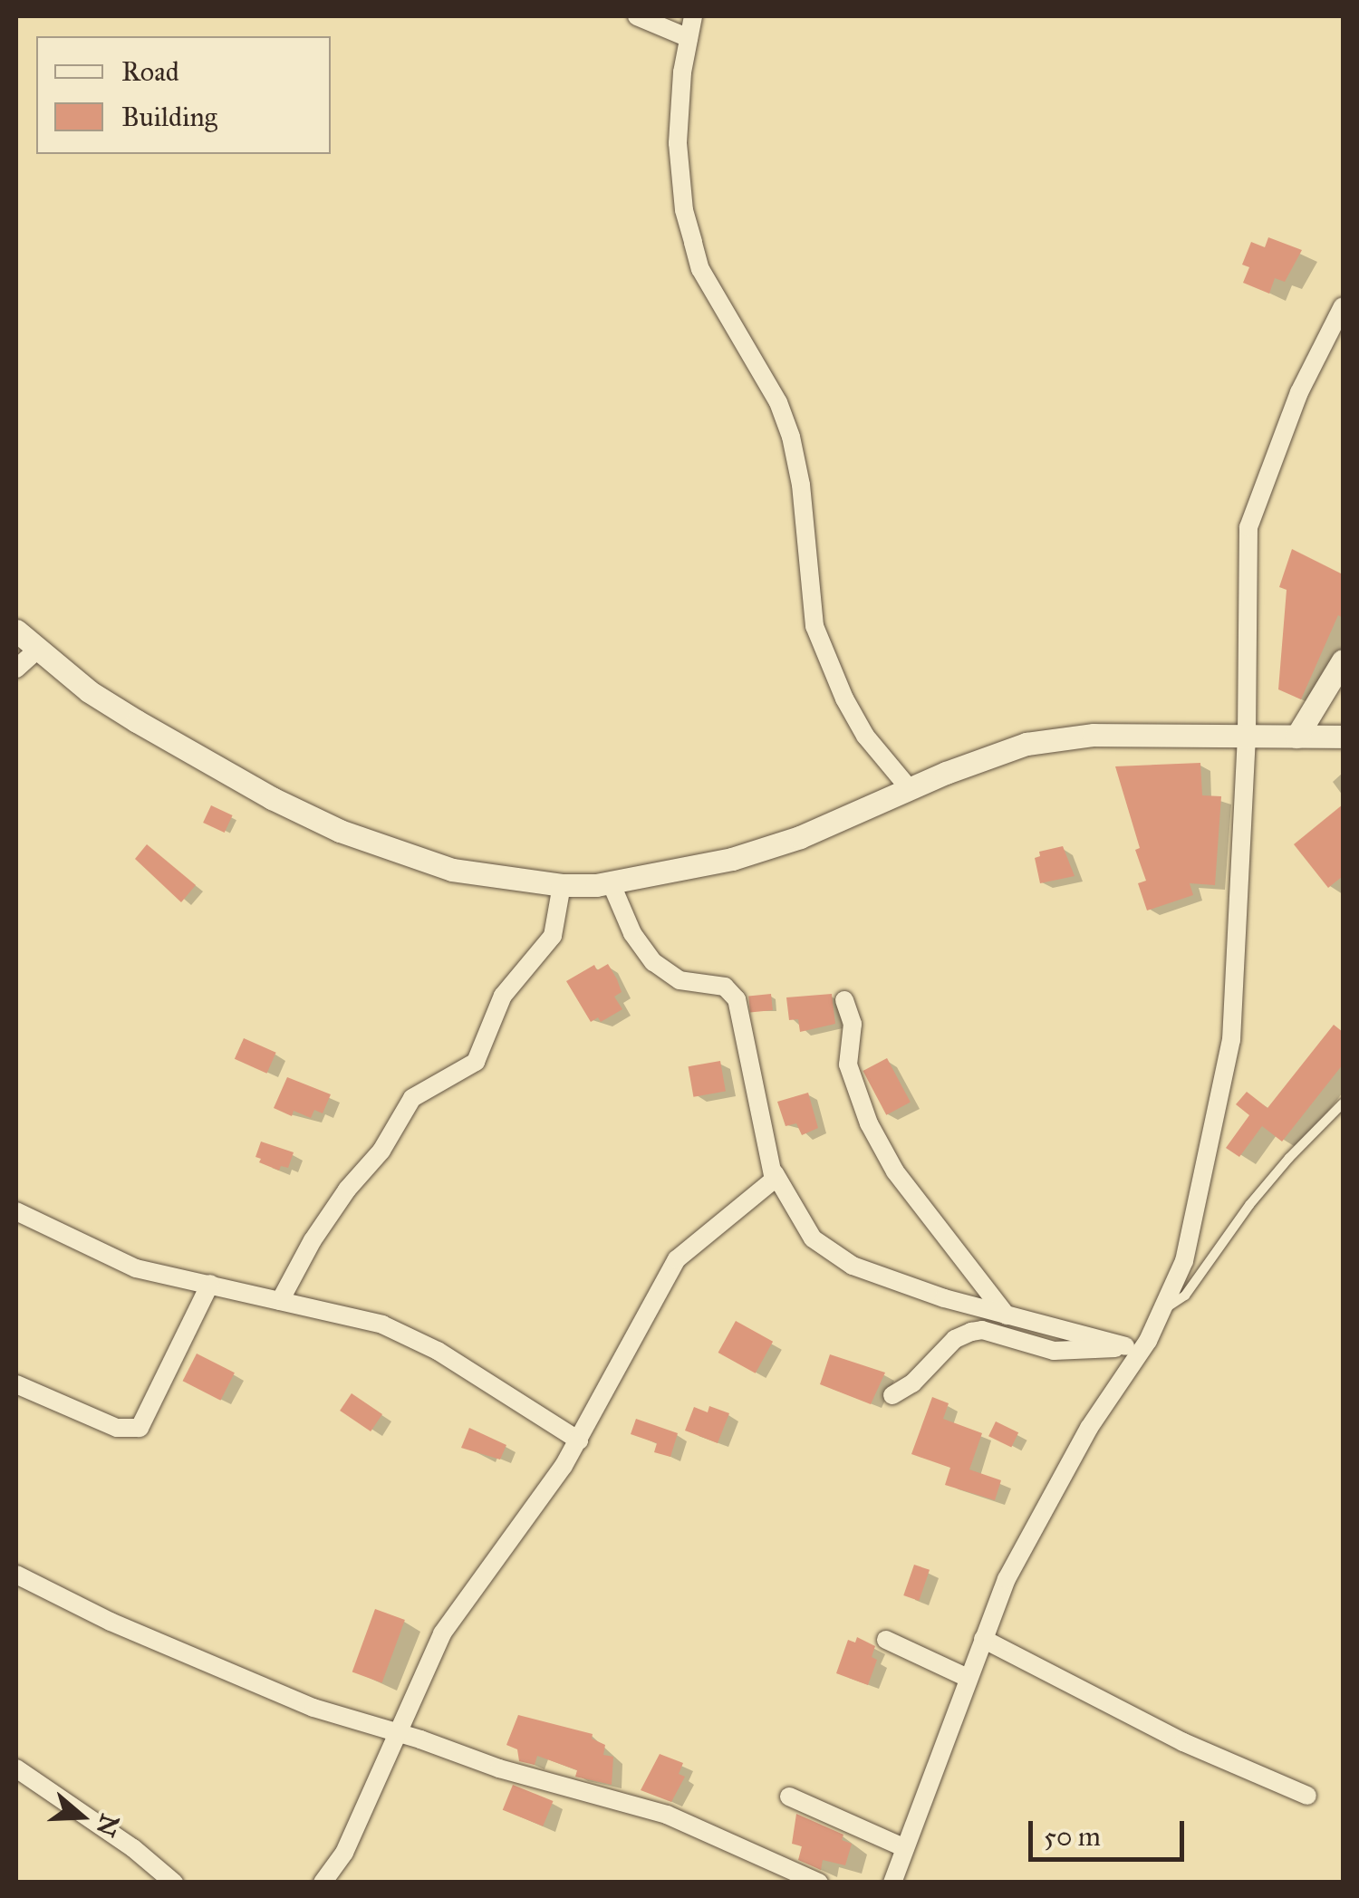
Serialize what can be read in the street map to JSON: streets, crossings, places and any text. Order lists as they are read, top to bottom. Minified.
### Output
{"legend":["Road","Building"],"scale_bar":"50 m","north":"right"}
